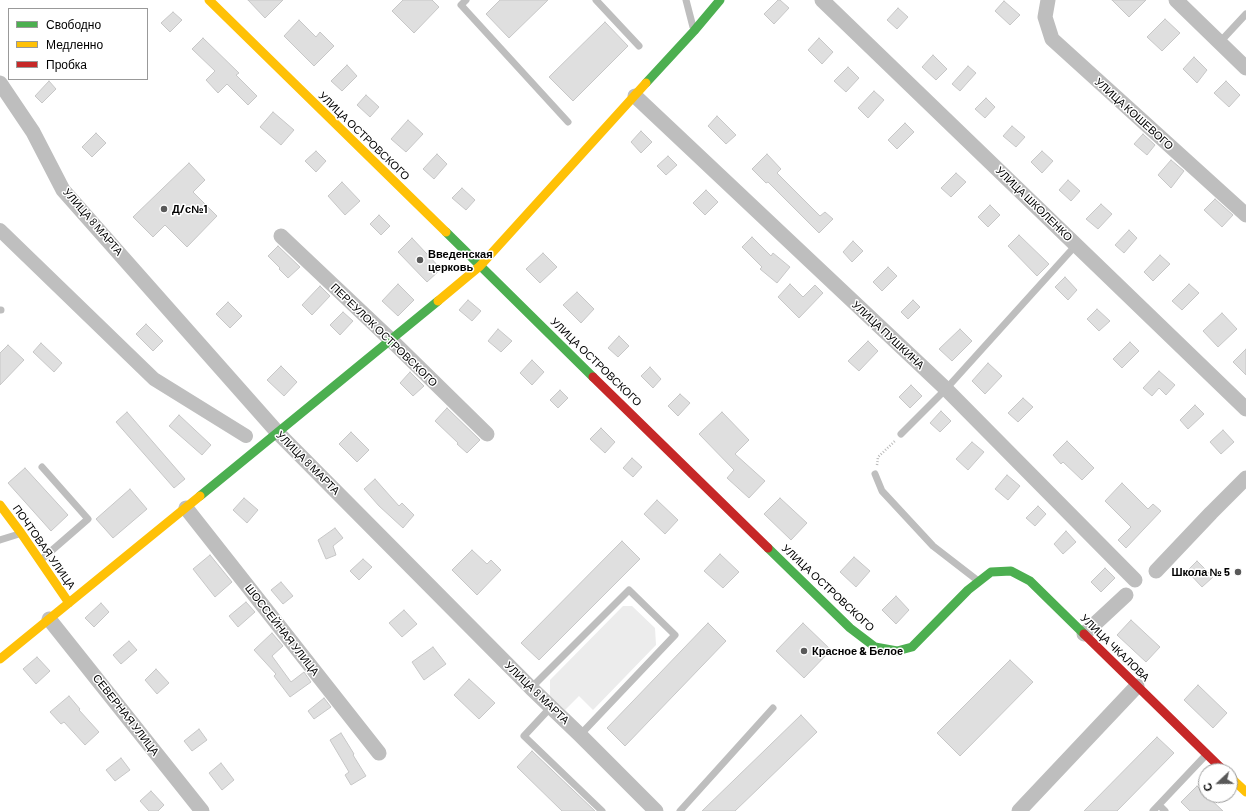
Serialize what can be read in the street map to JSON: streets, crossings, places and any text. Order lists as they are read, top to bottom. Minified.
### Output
{"streets":{"street":["УЛИЦА КОШЕВОГО","УЛИЦА ОСТРОВСКОГО","УЛИЦА ШКОЛЕНКО","УЛИЦА 8 МАРТА","ПЕРЕУЛОК ОСТРОВСКОГО","УЛИЦА ПУШКИНА","ПОЧТОВАЯ УЛИЦА","ШОССЕЙНАЯ УЛИЦА","УЛИЦА ЧКАЛОВА","СЕВЕРНАЯ УЛИЦА"]},"crossings":[["УЛИЦА ОСТРОВСКОГО","УЛИЦА ЧКАЛОВА"]],"places":["Д/с№1","Введенская церковь","Школа № 5","Красное & Белое"],"legend":["Свободно","Медленно","Пробка"],"north":"left"}
